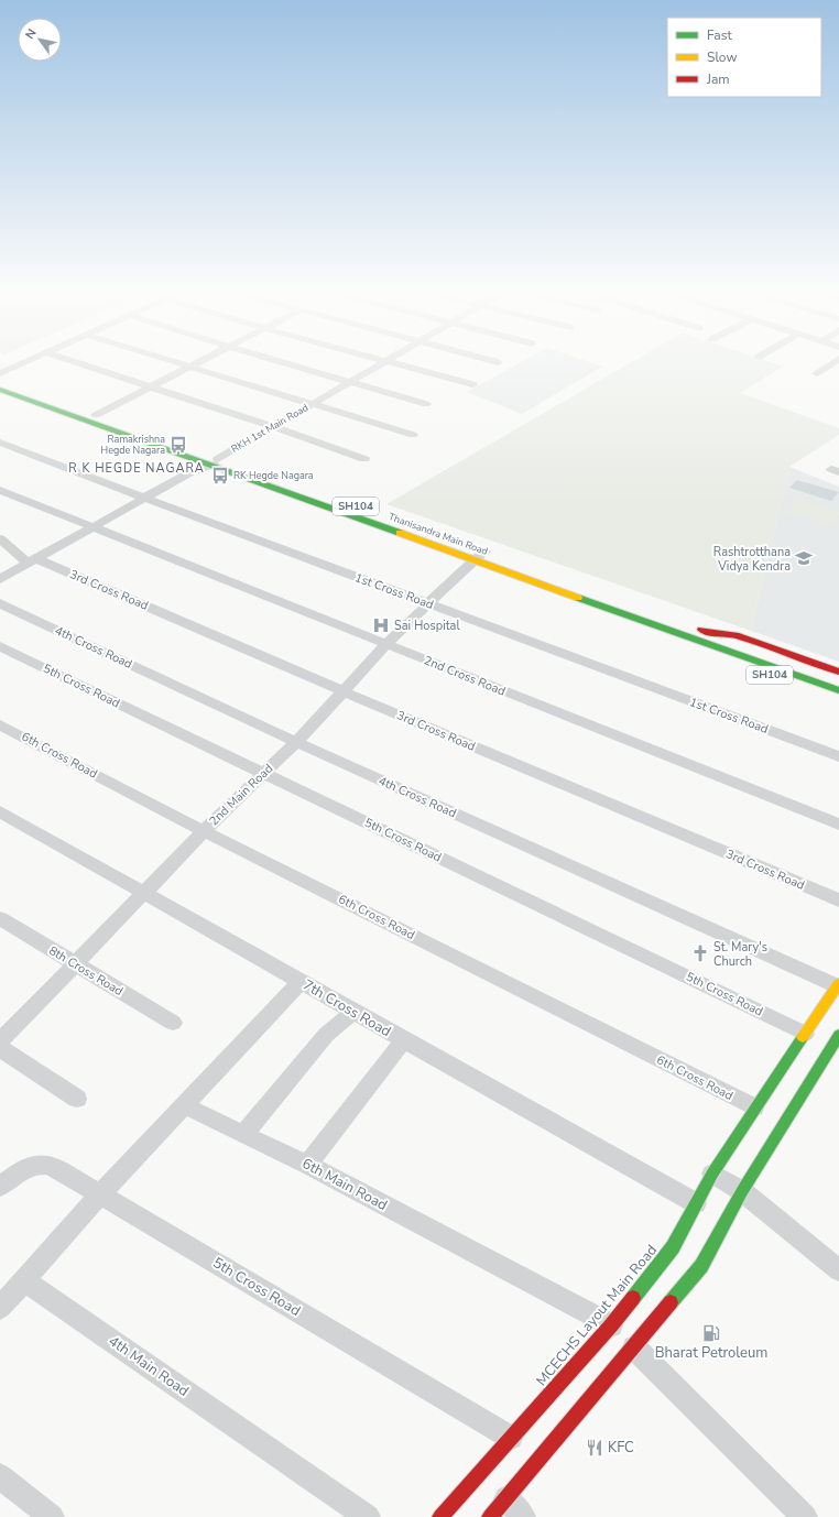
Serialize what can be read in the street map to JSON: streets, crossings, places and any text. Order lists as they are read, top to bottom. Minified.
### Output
{"streets":{"main road":["SH104","Thanisandra Main Road","MCECHS Layout Main Road"],"street":["RKH 1st Main Road","3rd Cross Road","1st Cross Road","4th Cross Road","2nd Cross Road","5th Cross Road","6th Cross Road","2nd Main Road","8th Cross Road","7th Cross Road","6th Main Road","4th Main Road"]},"crossings":[["RKH 1st Main Road","Thanisandra Main Road"],["RKH 1st Main Road","3rd Cross Road"],["RKH 1st Main Road","1st Cross Road"],["RKH 1st Main Road","2nd Cross Road"],["SH104","Thanisandra Main Road"],["Thanisandra Main Road","2nd Main Road"],["3rd Cross Road","2nd Main Road"],["1st Cross Road","2nd Main Road"],["4th Cross Road","2nd Main Road"],["4th Cross Road","MCECHS Layout Main Road"],["2nd Cross Road","2nd Main Road"],["5th Cross Road","2nd Main Road"],["5th Cross Road","MCECHS Layout Main Road"],["6th Cross Road","2nd Main Road"],["6th Cross Road","MCECHS Layout Main Road"],["2nd Main Road","8th Cross Road"],["2nd Main Road","7th Cross Road"],["7th Cross Road","MCECHS Layout Main Road"],["6th Main Road","MCECHS Layout Main Road"]],"districts":["R K HEGDE NAGARA"],"places":{"bus stop":["Ramakrishna Hegde Nagara","RK Hegde Nagara"],"school or university":["Rashtrotthana Vidya Kendra"],"hospital":["Sai Hospital"],"church":["St. Mary's Church"],"fuel station":["Bharat Petroleum"],"restaurant":["KFC"]},"legend":["Fast","Slow","Jam"],"north":"top left"}
